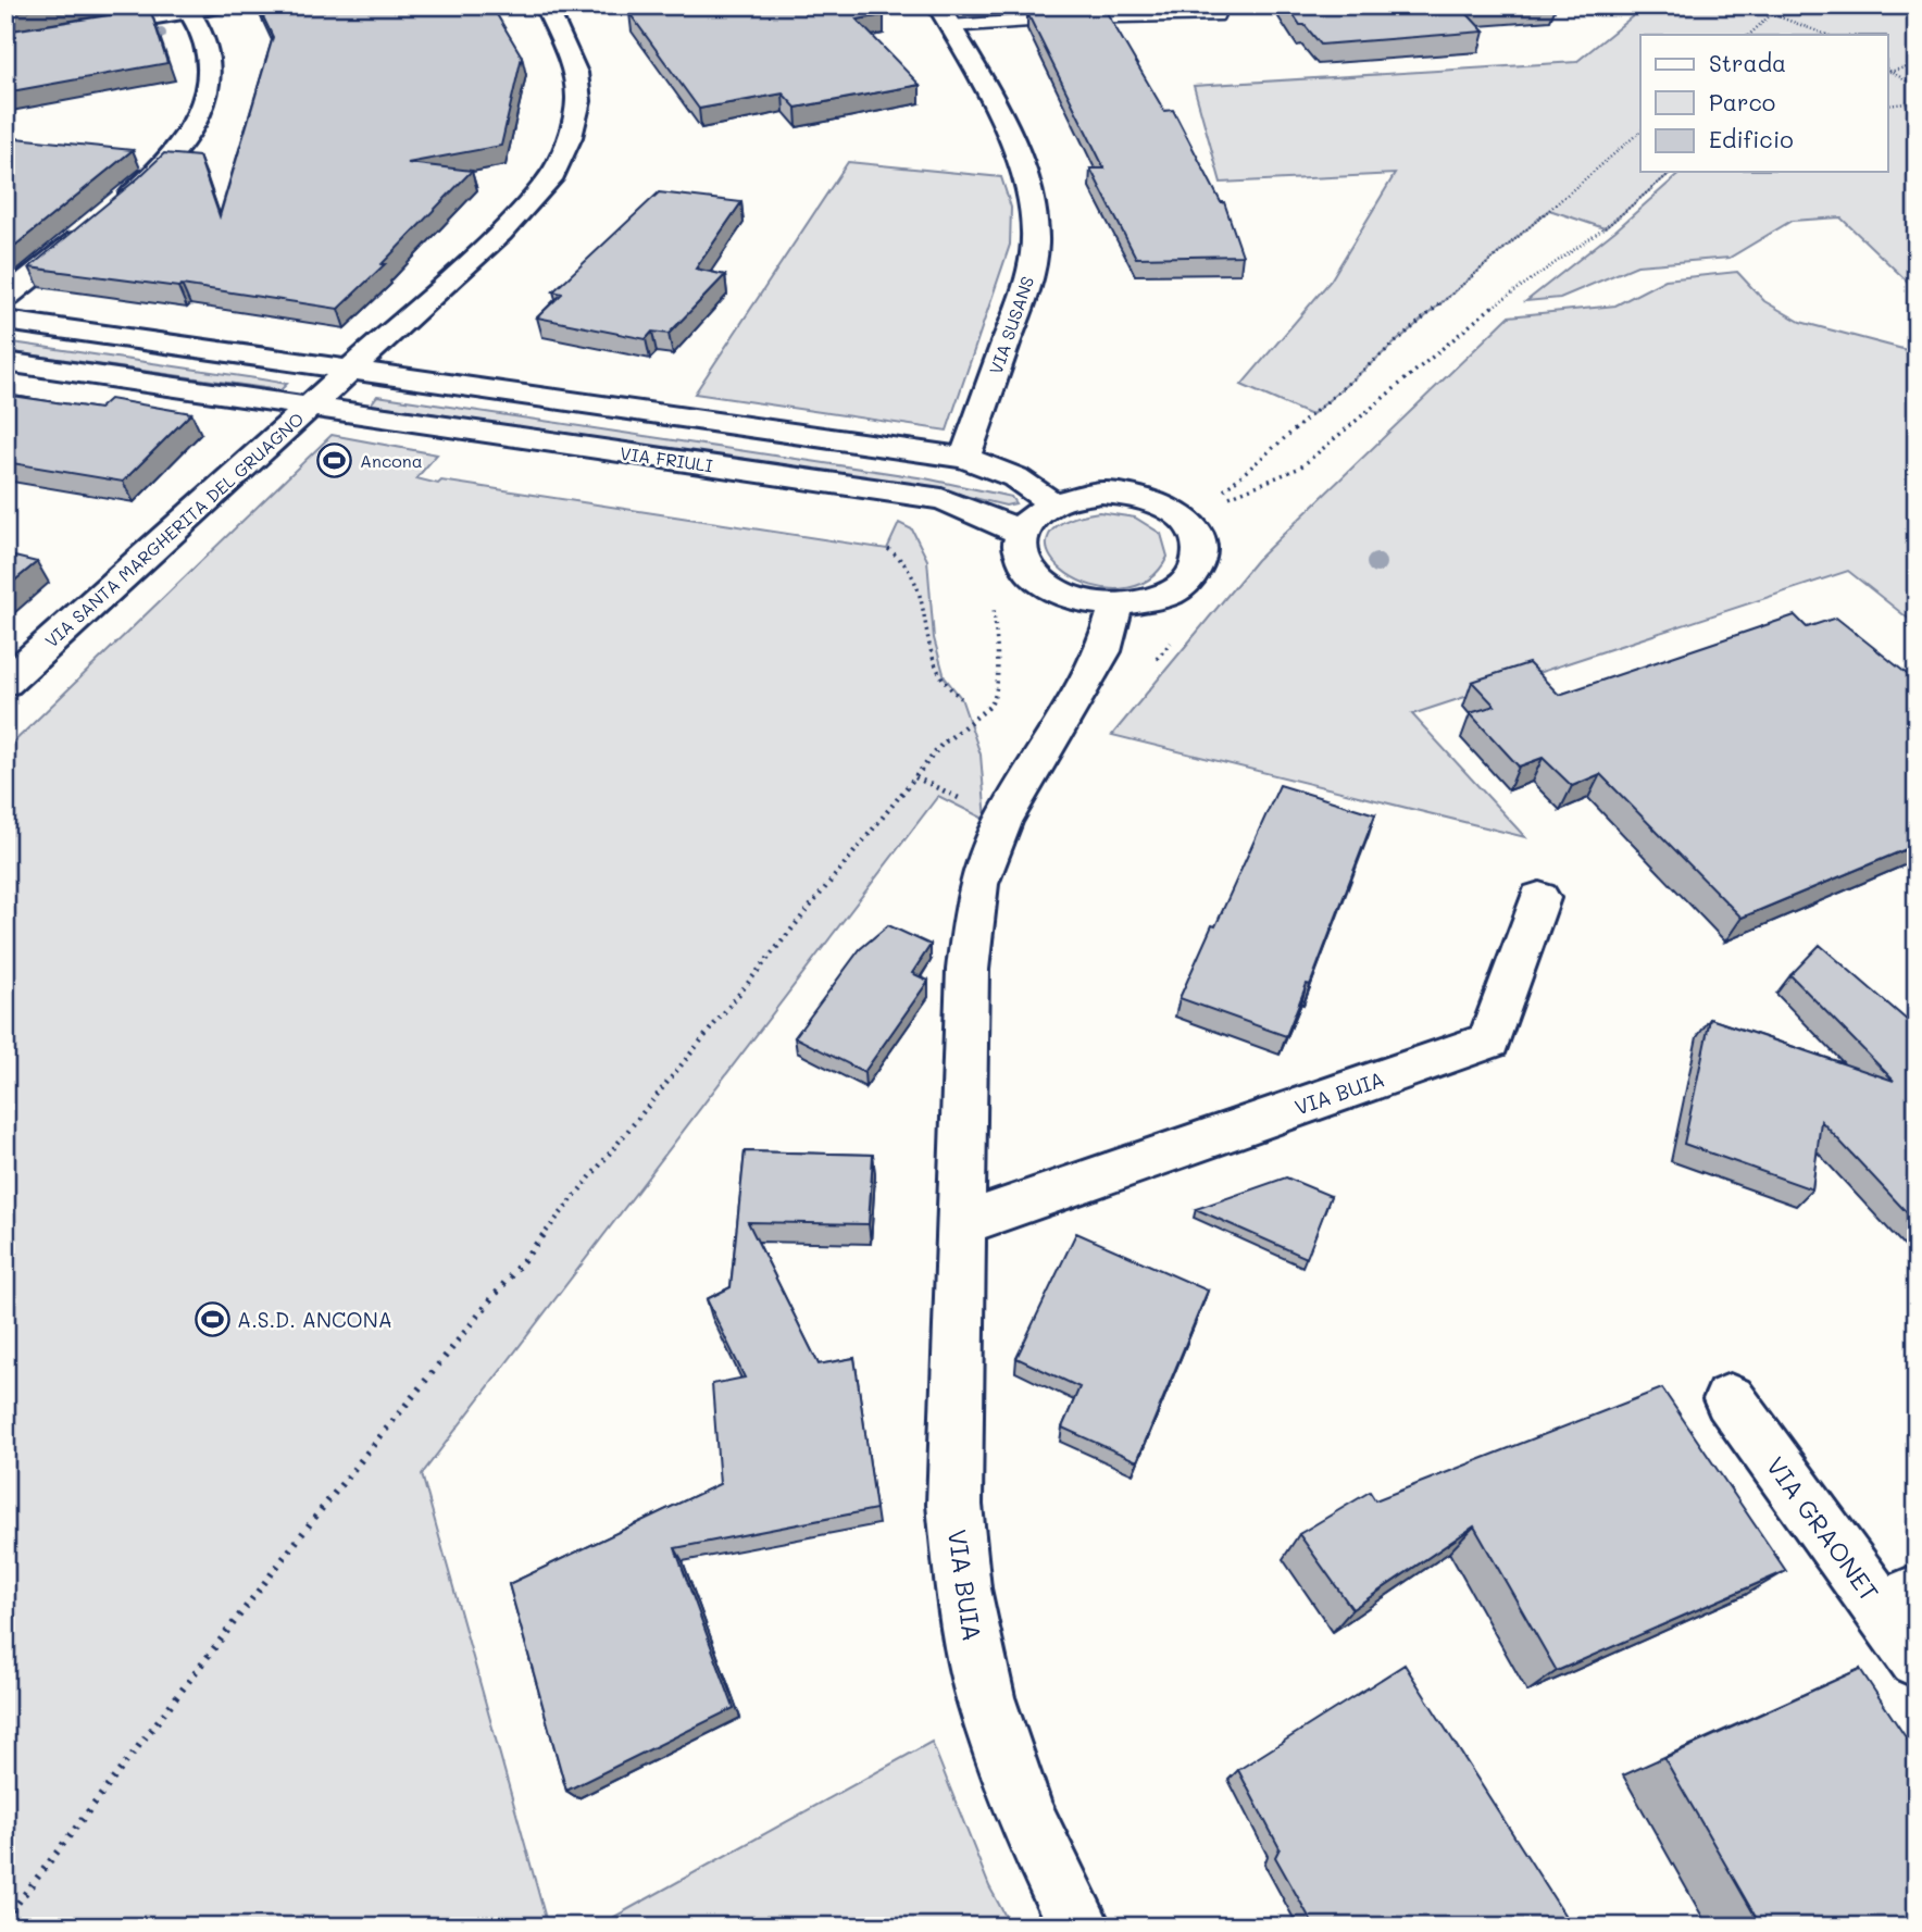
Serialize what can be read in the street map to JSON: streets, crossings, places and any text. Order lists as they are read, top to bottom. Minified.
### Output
{"streets":{"street":["VIA SUSANS","VIA FRIULI","VIA SANTA MARGHERITA DEL GRUAGNO","VIA BUIA","VIA GRAONET"]},"crossings":[["VIA FRIULI","VIA SANTA MARGHERITA DEL GRUAGNO"],["VIA FRIULI","VIA BUIA"]],"places":{"sports":["Ancona","A.S.D. ANCONA"]},"legend":["Strada","Parco","Edificio"]}
